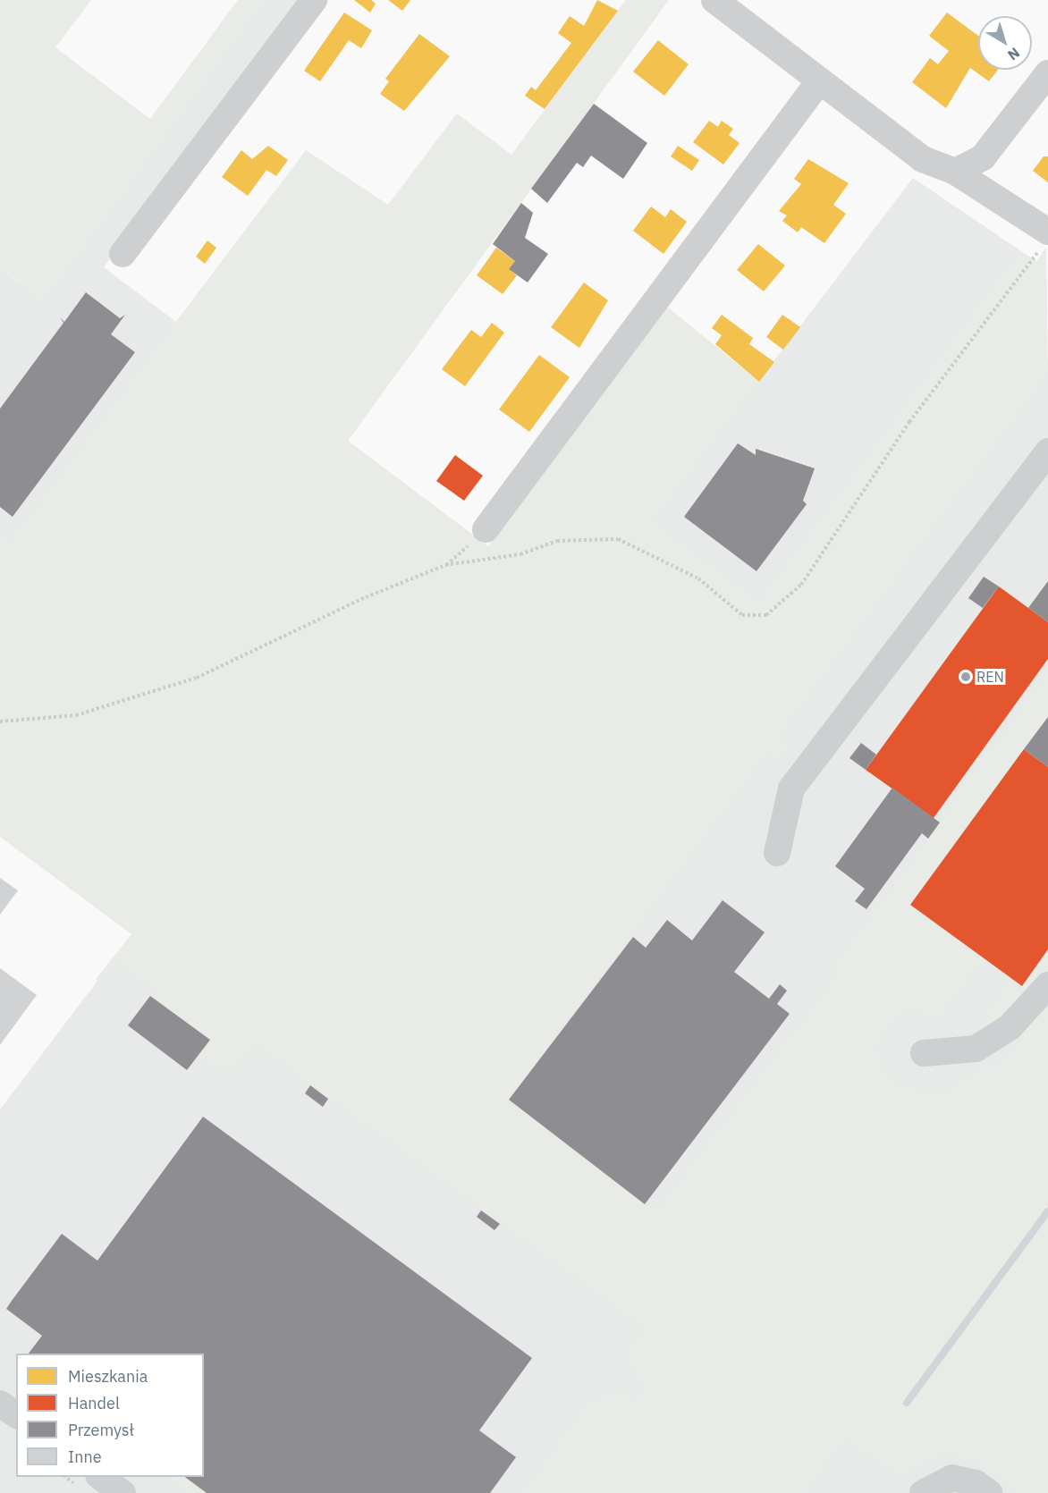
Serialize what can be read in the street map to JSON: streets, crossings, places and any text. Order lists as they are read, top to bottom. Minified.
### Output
{"places":["REN"],"legend":["Mieszkania","Handel","Przemysł","Inne"],"north":"bottom right"}
